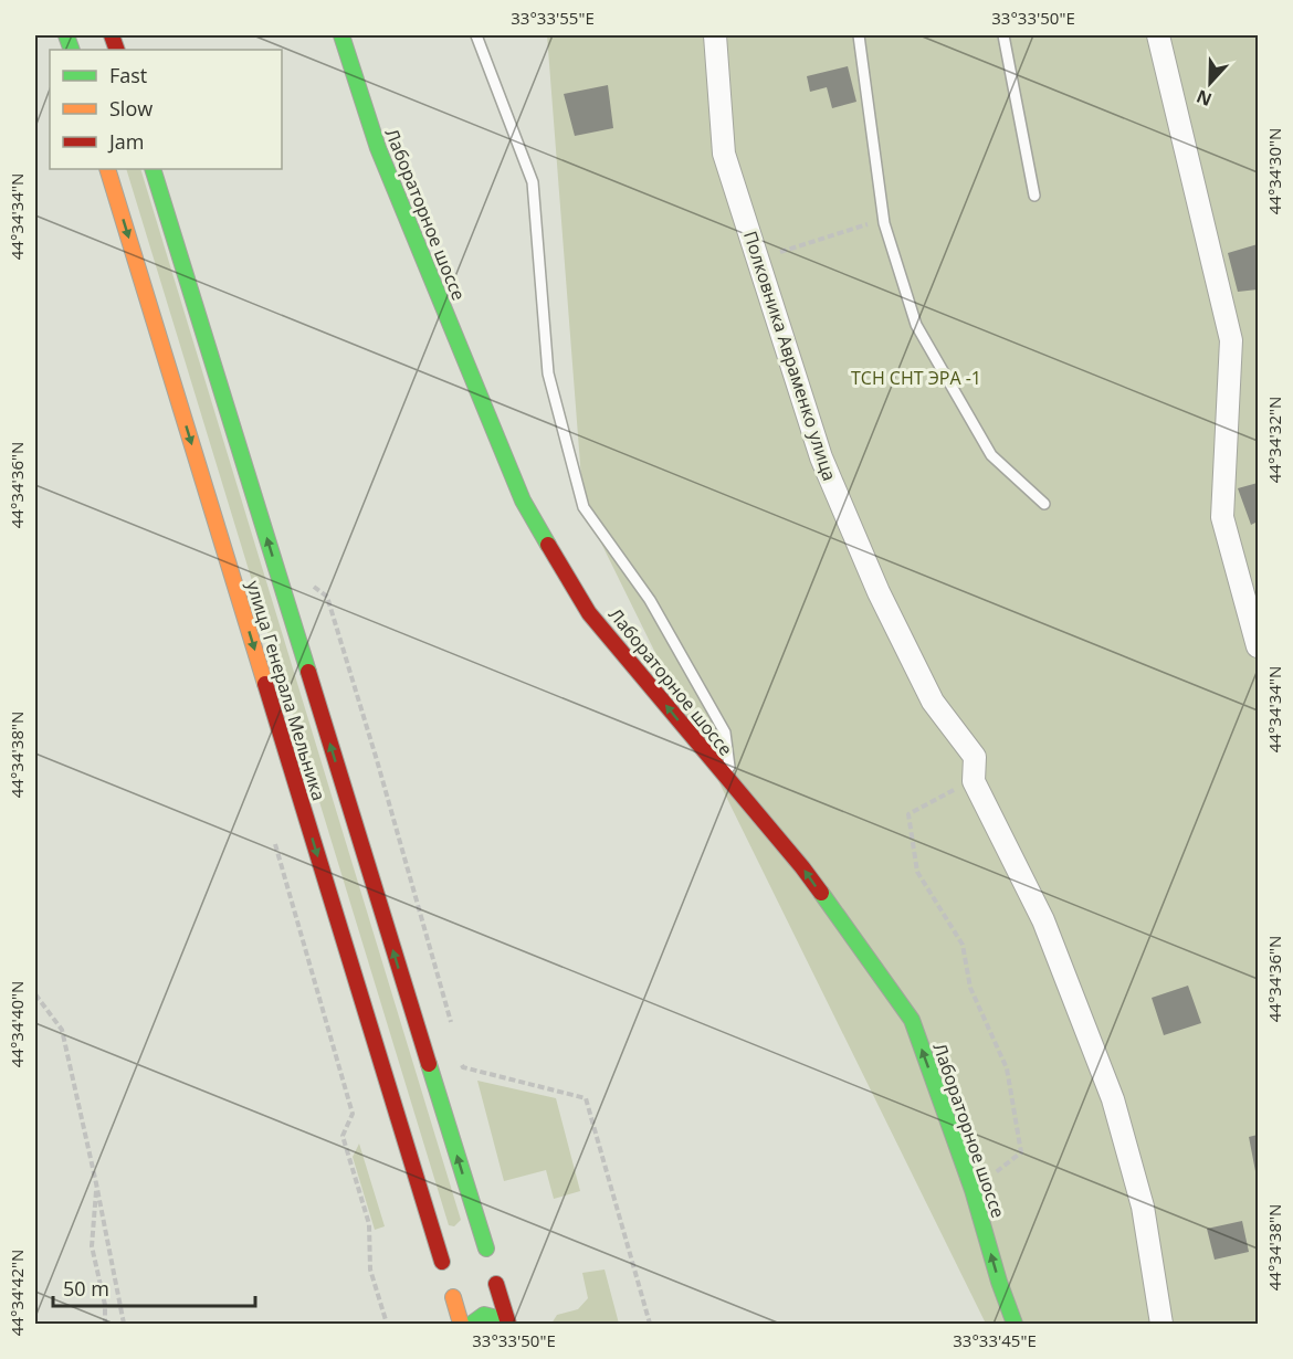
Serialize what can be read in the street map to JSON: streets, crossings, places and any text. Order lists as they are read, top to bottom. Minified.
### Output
{"streets":{"main road":["Лабораторное шоссе","улица Генерала Мельника"],"street":["Полковника Авраменко улица"]},"one_way":["Лабораторное шоссе"],"parks":["ТСН СНТ ЭРА -1"],"legend":["Fast","Slow","Jam"],"scale_bar":"50 m","north":"bottom","coordinates":["33°33'55\"E","33°33'50\"E","44°34'30\"N","44°34'34\"N","44°34'32\"N","44°34'36\"N","44°34'38\"N","44°34'40\"N","44°34'42\"N","33°33'45\"E"]}
